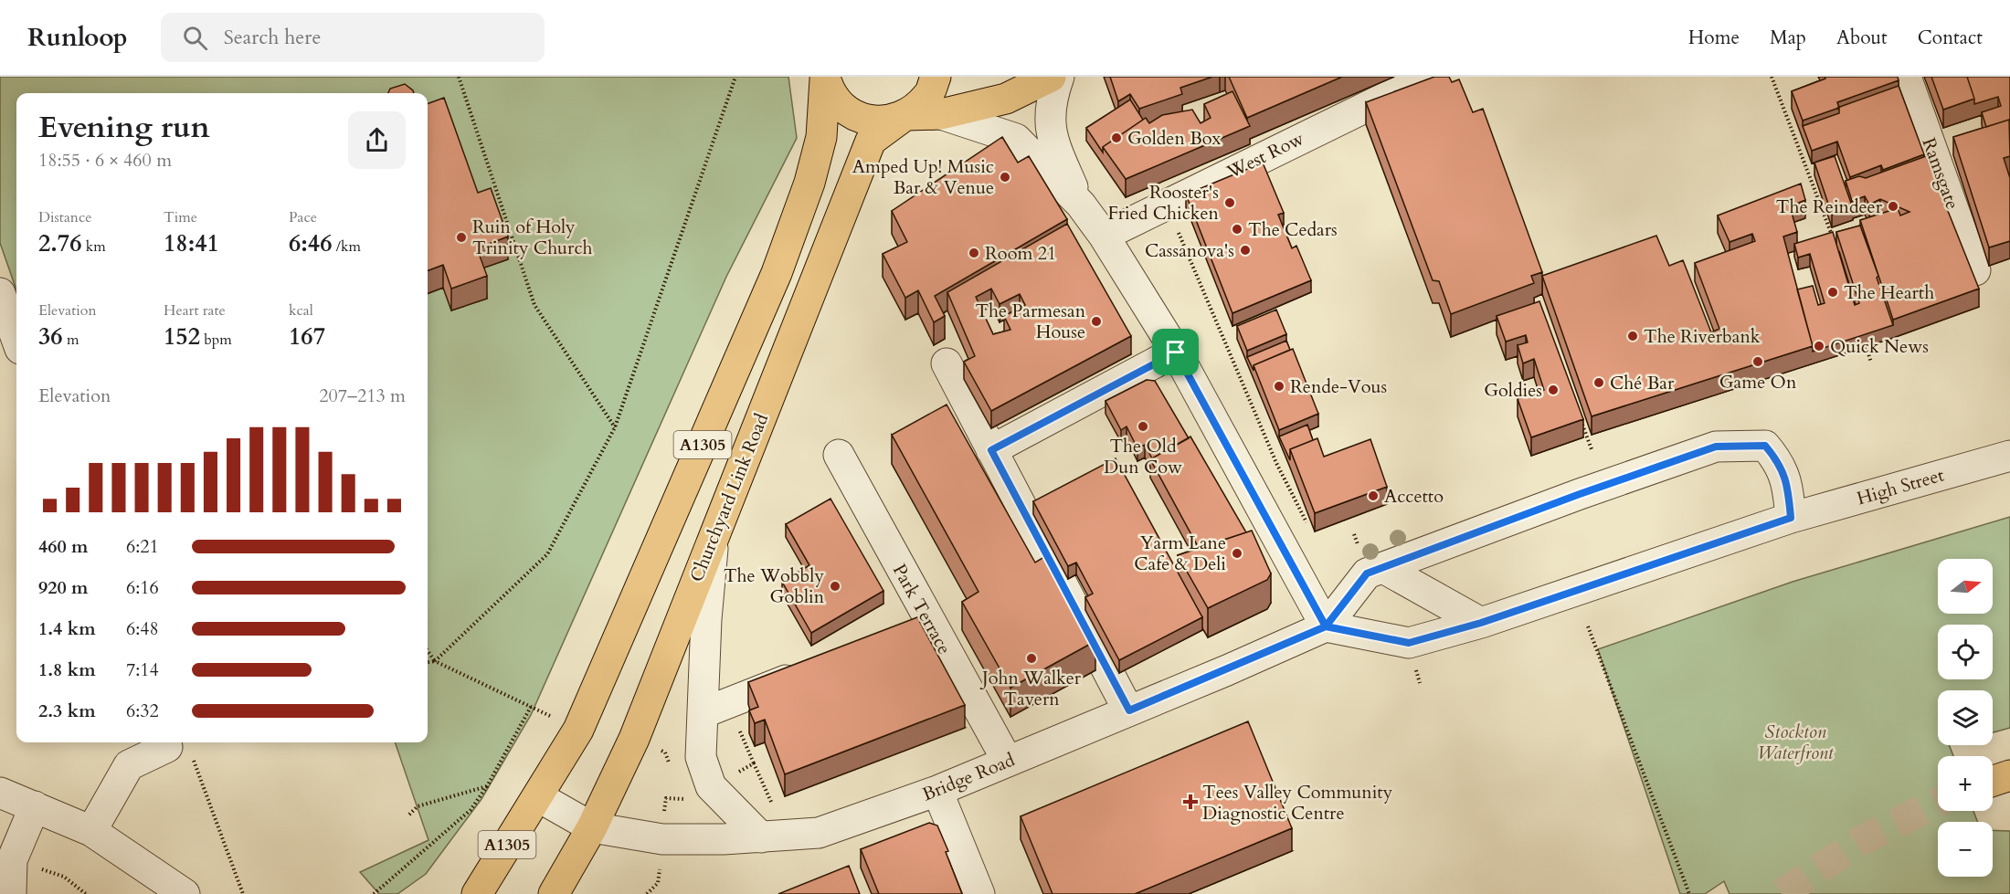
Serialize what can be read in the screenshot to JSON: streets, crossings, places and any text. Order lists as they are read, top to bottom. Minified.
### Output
{"streets":{"main road":["A1305","Churchyard Link Road"],"street":["West Row","Ramsgate","High Street","Park Terrace","Bridge Road"]},"crossings":[["A1305","Churchyard Link Road"],["A1305","Bridge Road"],["High Street","Bridge Road"],["Churchyard Link Road","Bridge Road"],["Park Terrace","Bridge Road"]],"parks":["Stockton Waterfront"],"places":{"other":["Golden Box","Amped Up! Music Bar & Venue","Rooster's Fried Chicken","The Reindeer","The Cedars","Ruin of Holy Trinity Church","Cassanova's","Room 21","The Hearth","The Parmesan House","The Riverbank","Quick News","Game On","Ché Bar","Rende-Vous","Goldies","The Old Dun Cow","Accetto","Yarm Lane Cafe & Deli","The Wobbly Goblin","John Walker Tavern"],"health":["Tees Valley Community Diagnostic Centre"]},"north":"right","page":{"header":"Runloop","search":"Search here","nav":["Home","Map","About","Contact"],"heading":["Evening run","18:55 · 6 × 460 m"],"stats":[["Distance","2.76 km"],["Time","18:41"],["Pace","6:46 /km"],["Elevation","36 m"],["Heart rate","152 bpm"],["kcal","167"]],"chart":["Elevation","207–213 m"],"list":[{"name":"460 m","note":"6:21"},{"name":"920 m","note":"6:16"},{"name":"1.4 km","note":"6:48"},{"name":"1.8 km","note":"7:14"},{"name":"2.3 km","note":"6:32"}],"map_buttons":["+","−"]}}
